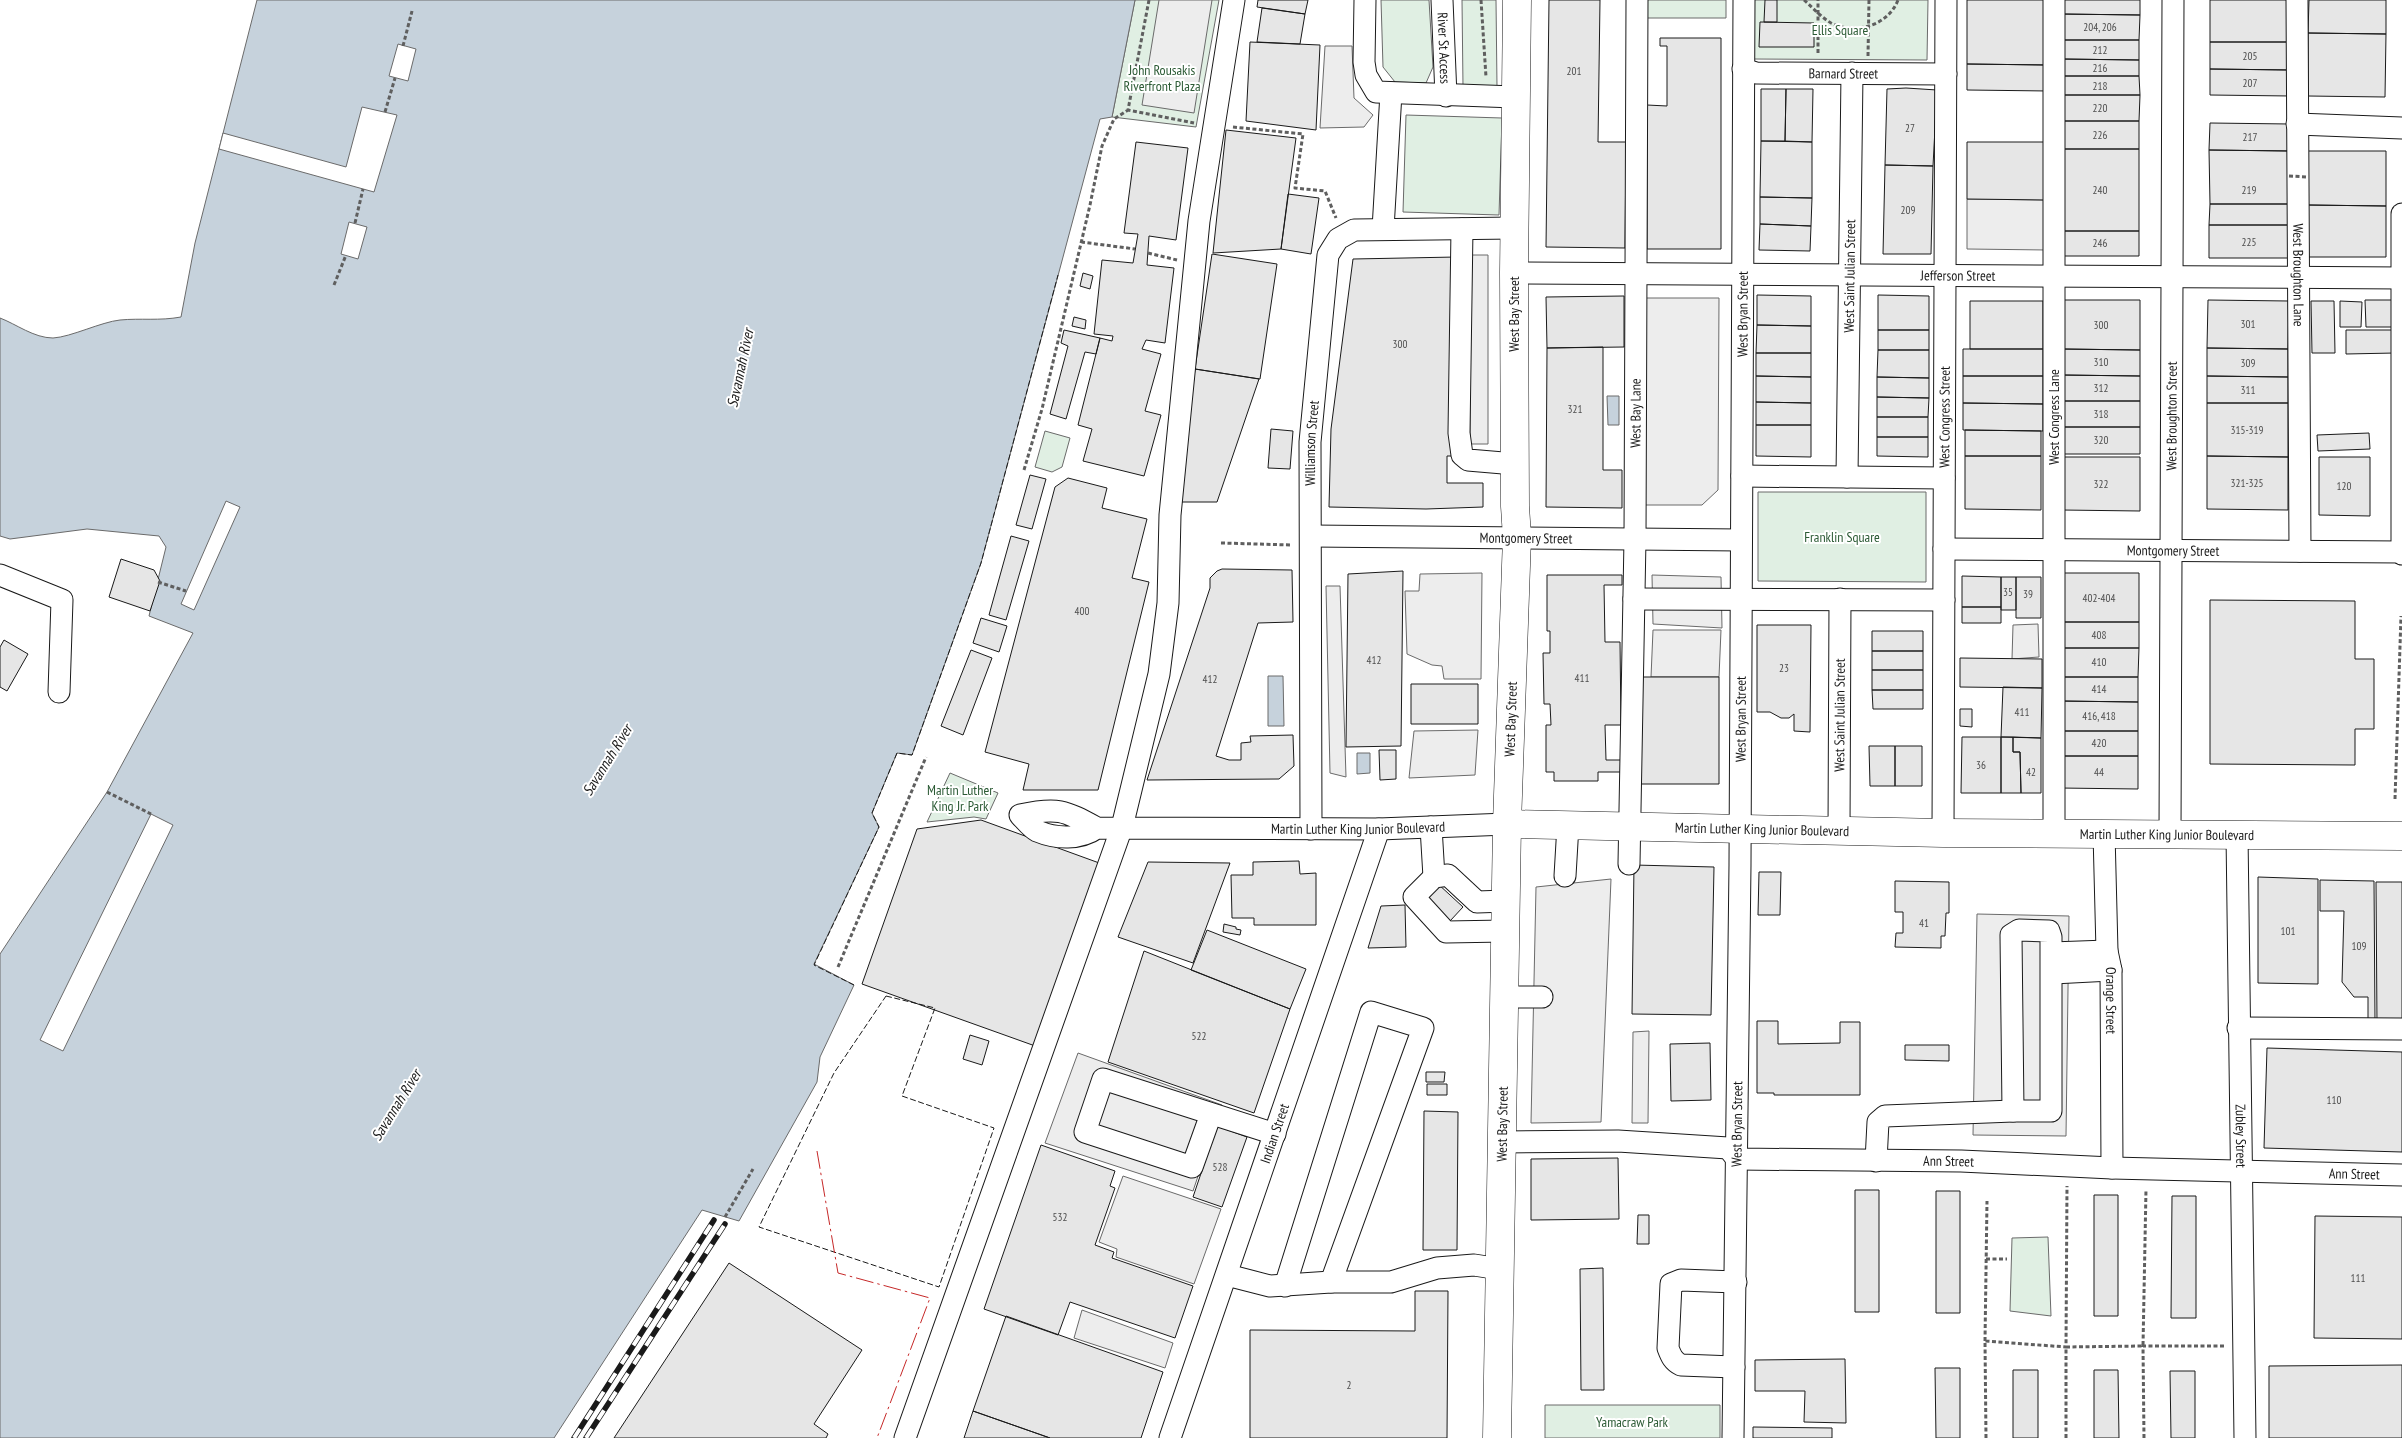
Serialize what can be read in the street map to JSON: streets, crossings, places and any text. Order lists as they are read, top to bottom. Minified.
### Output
{"streets":{"main road":["West Bay Street","Martin Luther King Junior Boulevard"],"street":["River St Access","Barnard Street","West Saint Julian Street","Jefferson Street","West Broughton Lane","West Bryan Street","West Bay Lane","West Congress Street","West Congress Lane","West Broughton Street","Williamson Street","Montgomery Street","Orange Street","Indian Street","Zubley Street","Ann Street"]},"crossings":[["Barnard Street","West Saint Julian Street"],["Barnard Street","West Bryan Street"],["Barnard Street","West Congress Street"],["West Saint Julian Street","Jefferson Street"],["West Saint Julian Street","Martin Luther King Junior Boulevard"],["Jefferson Street","West Broughton Lane"],["Jefferson Street","West Bay Street"],["Jefferson Street","West Bryan Street"],["Jefferson Street","West Bay Lane"],["Jefferson Street","West Congress Street"],["Jefferson Street","West Congress Lane"],["Jefferson Street","West Broughton Street"],["West Broughton Lane","Montgomery Street"],["West Bay Street","Montgomery Street"],["West Bay Street","Martin Luther King Junior Boulevard"],["West Bryan Street","Montgomery Street"],["West Bryan Street","Martin Luther King Junior Boulevard"],["West Bryan Street","Ann Street"],["West Bay Lane","Montgomery Street"],["West Bay Lane","Martin Luther King Junior Boulevard"],["West Congress Street","Montgomery Street"],["West Congress Street","Martin Luther King Junior Boulevard"],["West Congress Lane","Montgomery Street"],["West Congress Lane","Martin Luther King Junior Boulevard"],["West Broughton Street","Montgomery Street"],["West Broughton Street","Martin Luther King Junior Boulevard"],["Williamson Street","Montgomery Street"],["Williamson Street","Martin Luther King Junior Boulevard"],["Martin Luther King Junior Boulevard","Orange Street"],["Martin Luther King Junior Boulevard","Indian Street"],["Martin Luther King Junior Boulevard","Zubley Street"],["Orange Street","Ann Street"],["Zubley Street","Ann Street"]],"water":["Savannah River"],"parks":["Ellis Square","John Rousakis Riverfront Plaza","Franklin Square","Martin Luther King Jr. Park","Yamacraw Park"],"house_numbers":["204, 206","212","205","216","201","207","218","220","27","226","217","240","219","209","225","246","301","300","300","310","309","312","311","321","318","315-319","320","321-325","322","120","35","39","402-404","400","408","412","410","23","411","412","414","411","416, 418","420","36","42","44","41","101","109","522","110","528","532","111","2"]}
